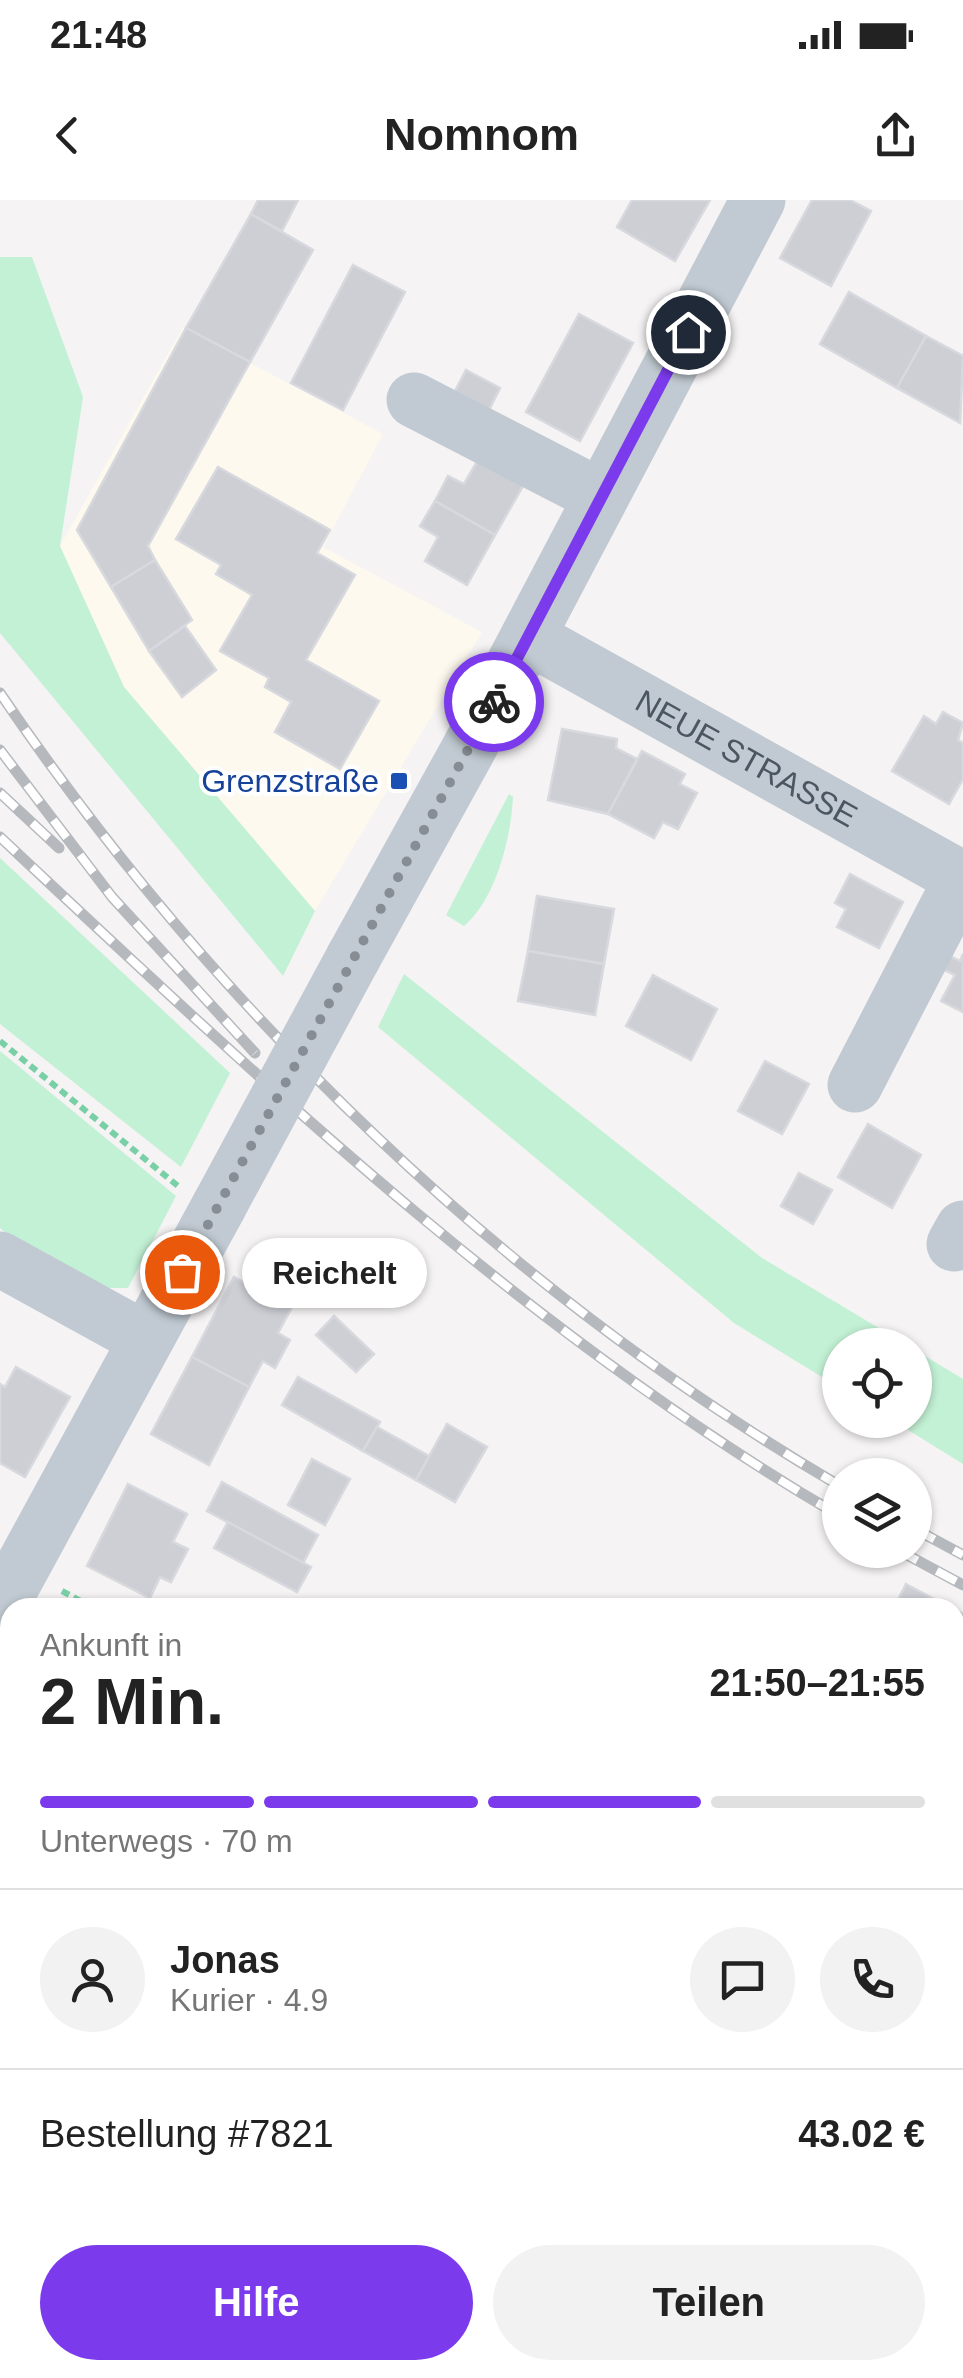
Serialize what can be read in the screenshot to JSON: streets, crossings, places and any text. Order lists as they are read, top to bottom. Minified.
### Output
{"streets":{"street":["NEUE STRASSE"]},"places":{"transit":["Grenzstraße"],"other":["Reichelt"]},"page":{"status":"21:48","header":"Nomnom","bubble":"Reichelt","heading":["2 Min.","Ankunft in","21:50–21:55"],"panel":["Jonas","Kurier · 4.9","Bestellung #7821","43.02 €"],"bar":"Unterwegs · 70 m","buttons":["Hilfe","Teilen"]}}
